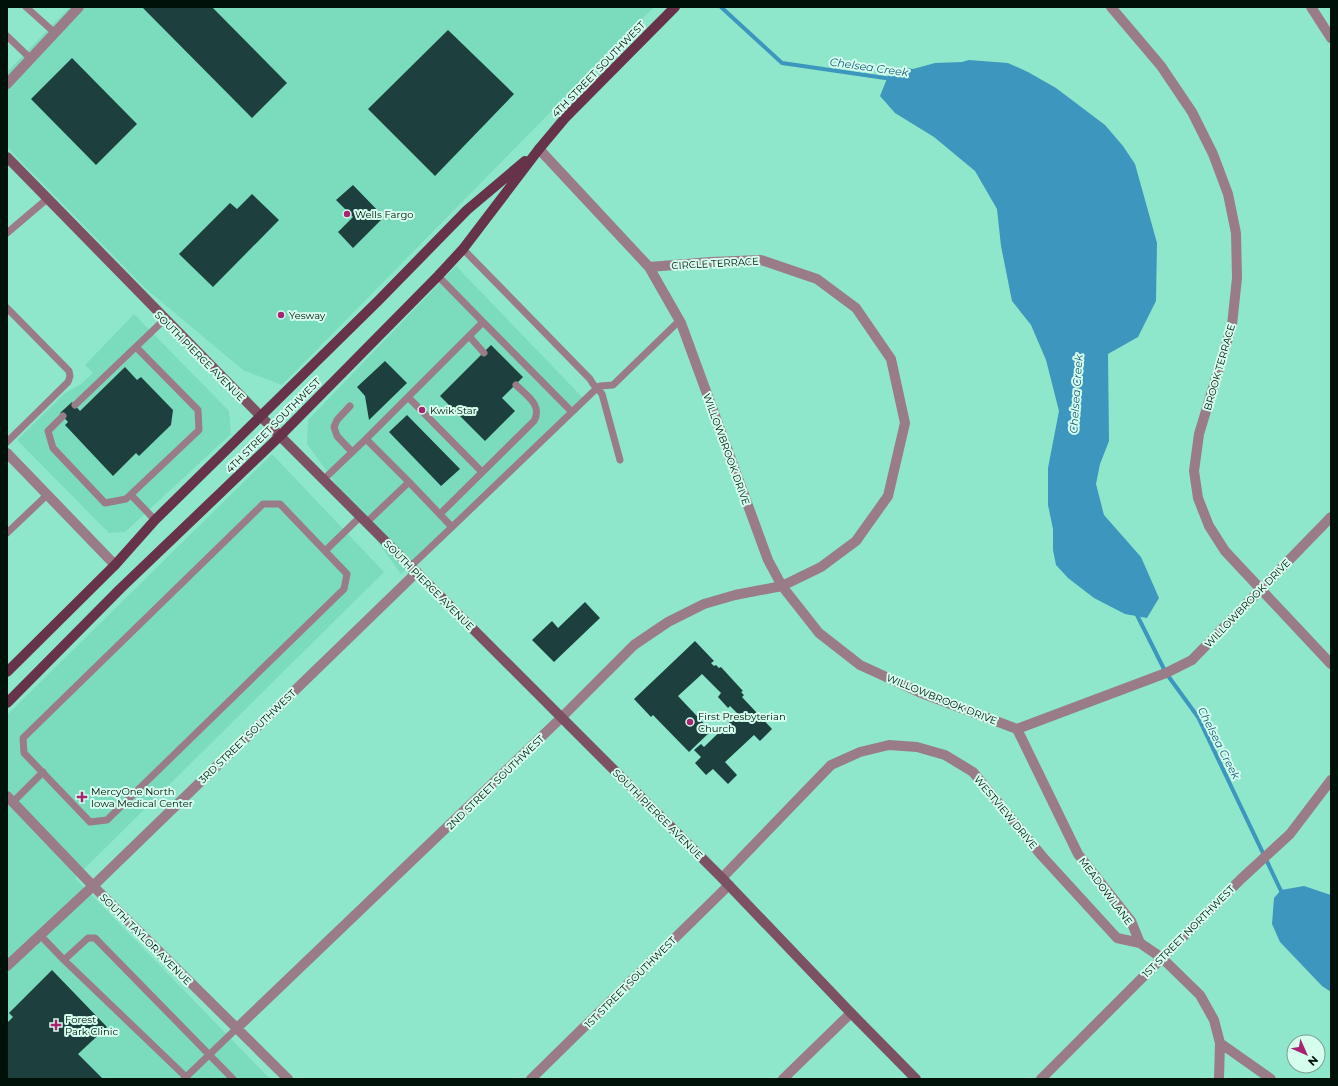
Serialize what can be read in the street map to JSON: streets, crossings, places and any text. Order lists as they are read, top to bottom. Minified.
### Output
{"streets":{"main road":["4TH STREET SOUTHWEST","SOUTH PIERCE AVENUE"],"street":["CIRCLE TERRACE","BROOK TERRACE","WILLOWBROOK DRIVE","3RD STREET SOUTHWEST","2ND STREET SOUTHWEST","WESTVIEW DRIVE","MEADOW LANE","1ST STREET NORTHWEST","SOUTH TAYLOR AVENUE","1ST STREET SOUTHWEST"]},"crossings":[["4TH STREET SOUTHWEST","SOUTH PIERCE AVENUE"],["4TH STREET SOUTHWEST","WILLOWBROOK DRIVE"],["CIRCLE TERRACE","WILLOWBROOK DRIVE"],["CIRCLE TERRACE","2ND STREET SOUTHWEST"],["SOUTH PIERCE AVENUE","3RD STREET SOUTHWEST"],["SOUTH PIERCE AVENUE","2ND STREET SOUTHWEST"],["SOUTH PIERCE AVENUE","WESTVIEW DRIVE"],["SOUTH PIERCE AVENUE","1ST STREET SOUTHWEST"],["BROOK TERRACE","WILLOWBROOK DRIVE"],["WILLOWBROOK DRIVE","2ND STREET SOUTHWEST"],["WILLOWBROOK DRIVE","MEADOW LANE"],["3RD STREET SOUTHWEST","SOUTH TAYLOR AVENUE"],["2ND STREET SOUTHWEST","SOUTH TAYLOR AVENUE"],["WESTVIEW DRIVE","MEADOW LANE"],["WESTVIEW DRIVE","1ST STREET SOUTHWEST"]],"water":["Chelsea Creek"],"places":{"other":["Wells Fargo","Yesway","Kwik Star","First Presbyterian Church"],"health":["MercyOne North Iowa Medical Center","Forest Park Clinic"]},"north":"bottom right"}
